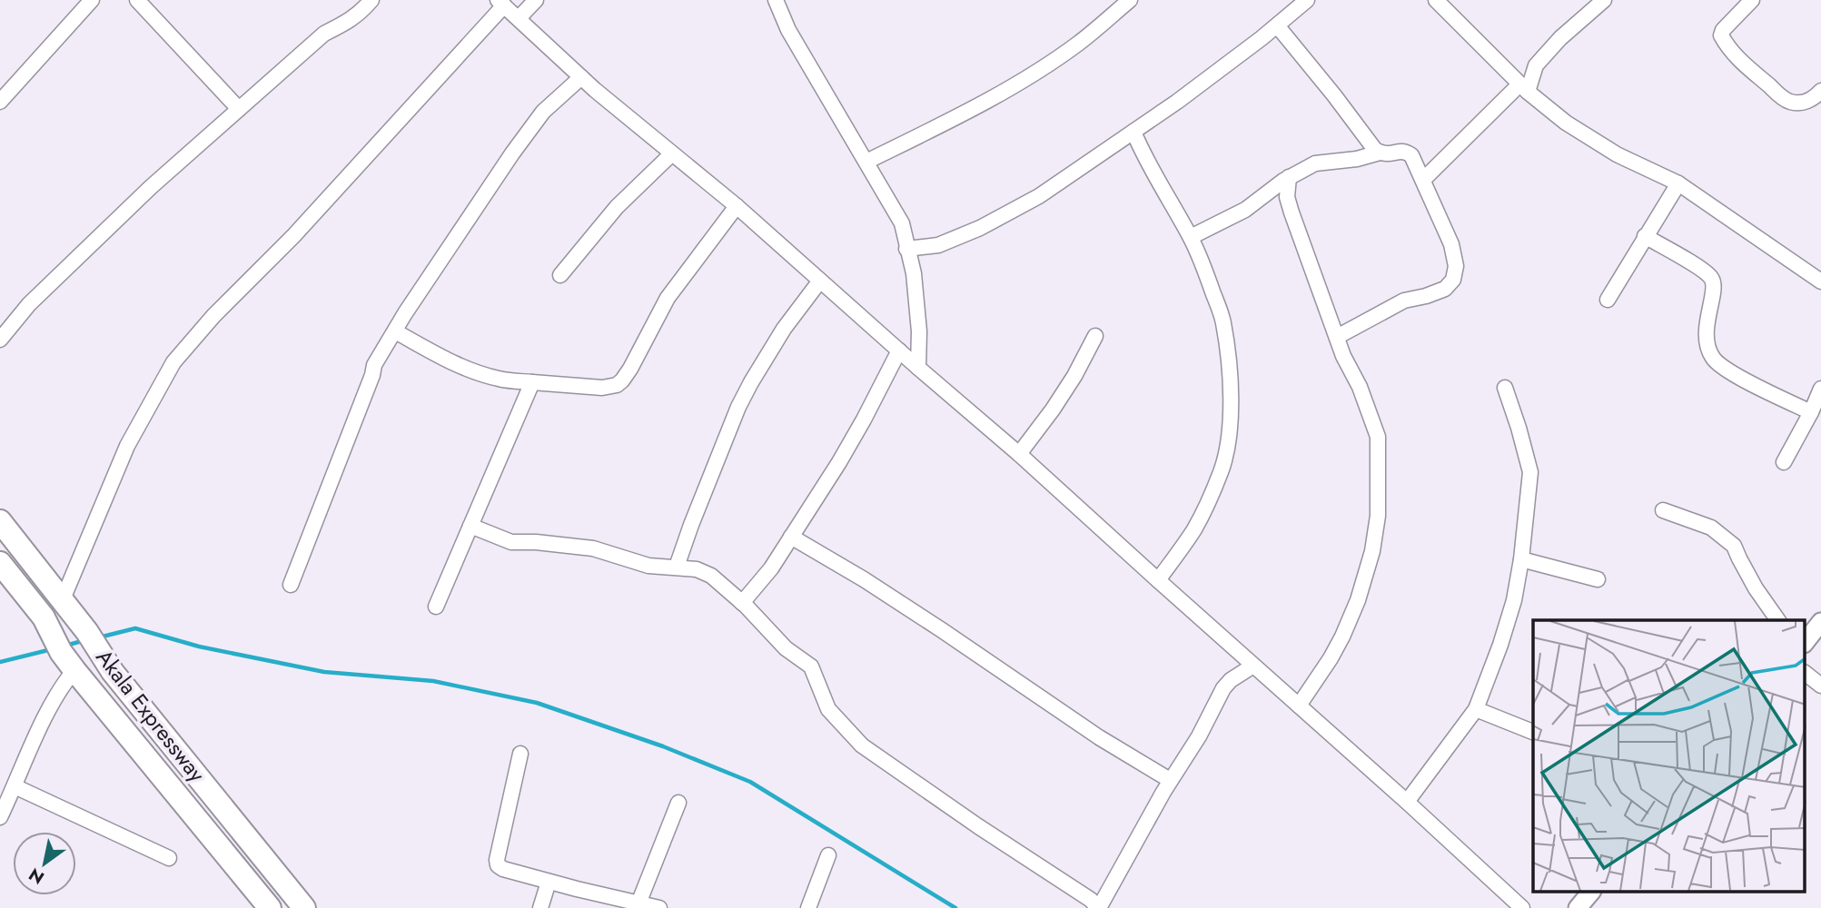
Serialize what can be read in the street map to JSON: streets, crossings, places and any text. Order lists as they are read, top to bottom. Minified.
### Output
{"streets":{"main road":["Akala Expressway"]},"north":"bottom left"}
